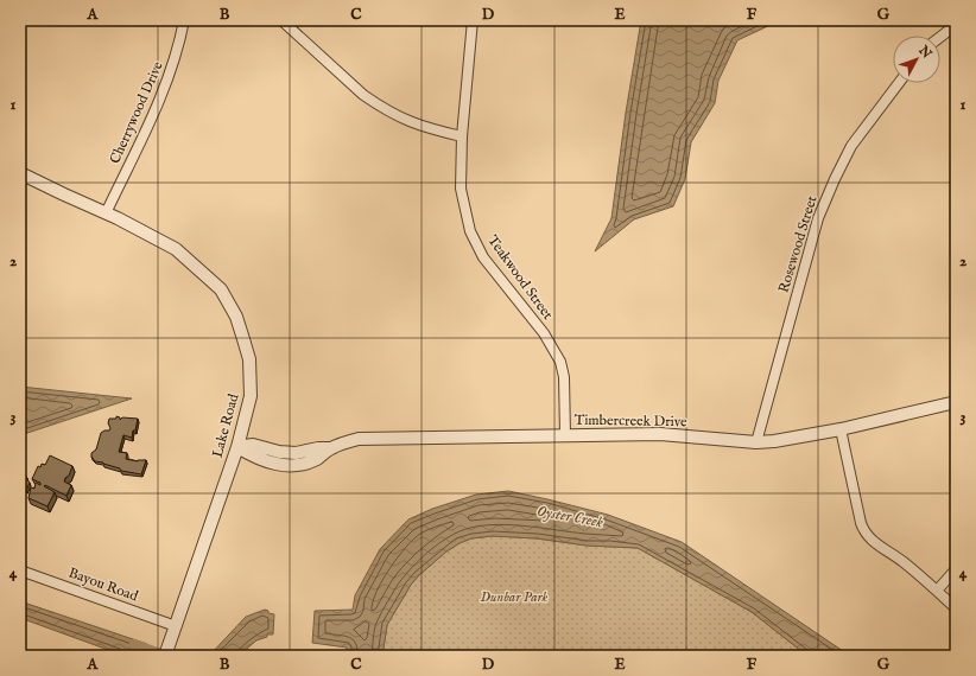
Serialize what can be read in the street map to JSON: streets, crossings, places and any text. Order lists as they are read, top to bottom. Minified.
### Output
{"streets":{"street":["Cherrywood Drive","Rosewood Street","Teakwood Street","Timbercreek Drive","Lake Road","Bayou Road"]},"crossings":[["Cherrywood Drive","Lake Road"],["Rosewood Street","Timbercreek Drive"],["Teakwood Street","Timbercreek Drive"],["Timbercreek Drive","Lake Road"],["Lake Road","Bayou Road"]],"water":["Oyster Creek"],"parks":["Dunbar Park"],"north":"top right","grid":{"columns":["A","B","C","D","E","F","G"],"rows":["1","2","3","4"]}}
